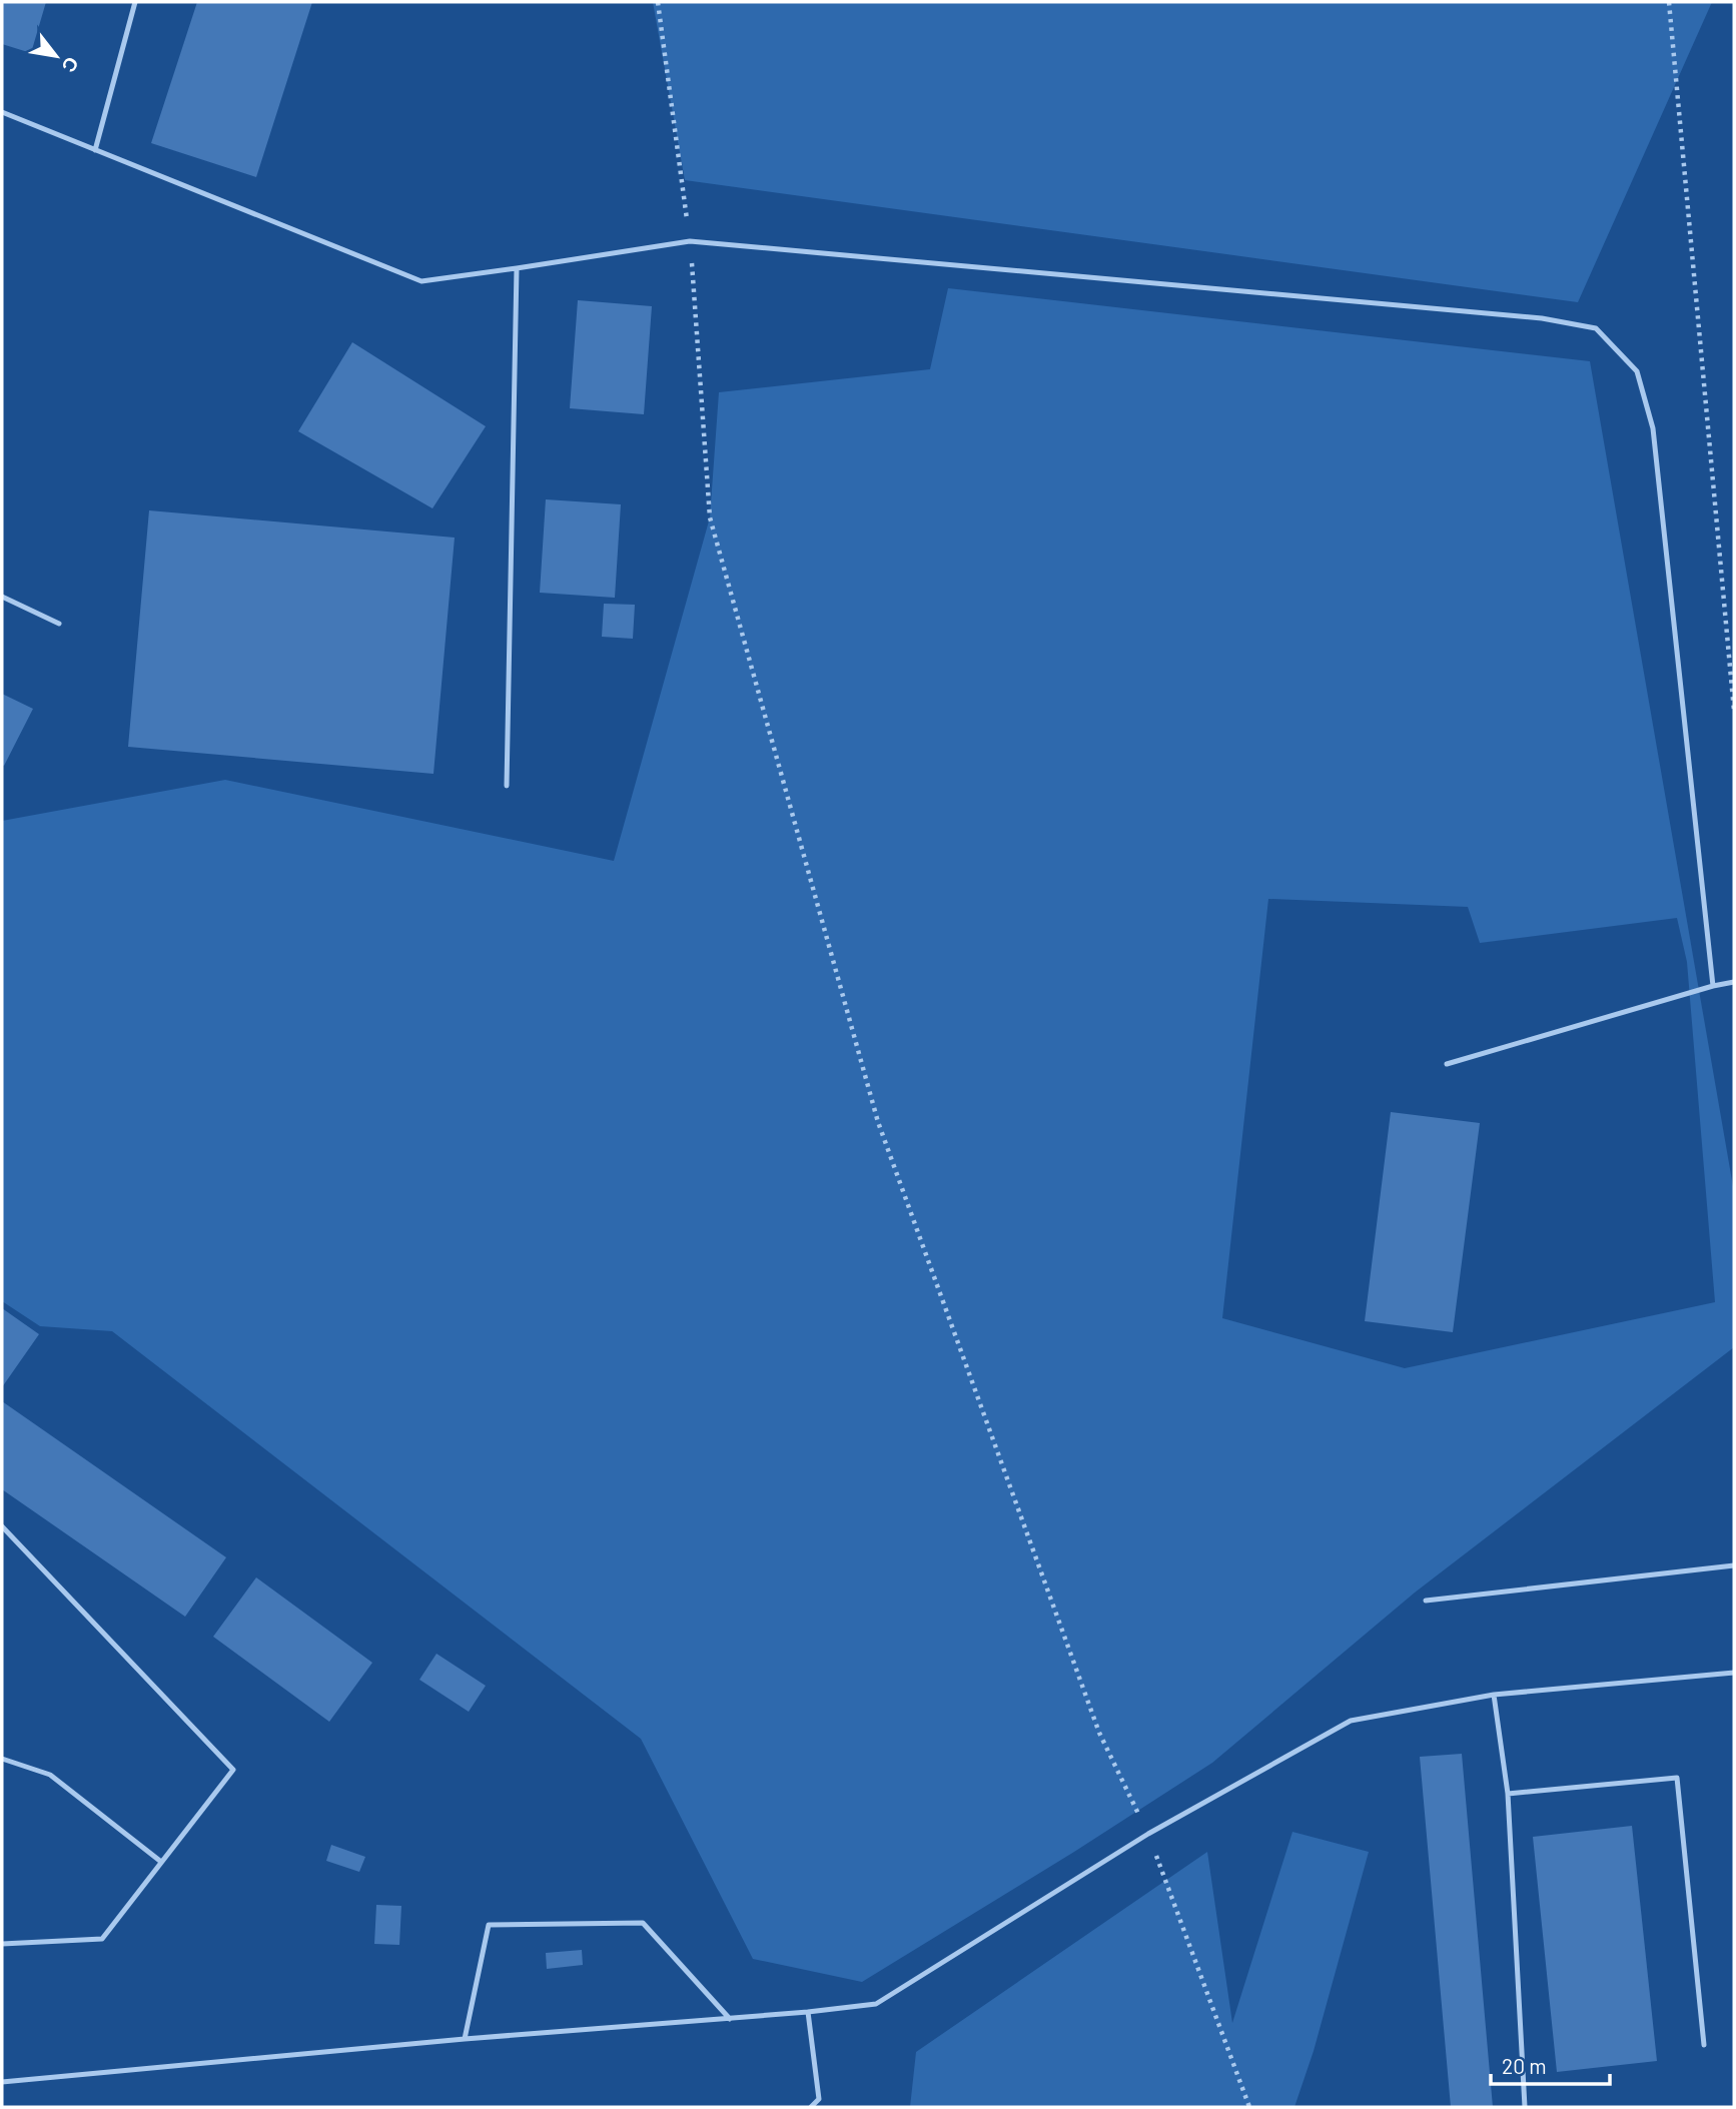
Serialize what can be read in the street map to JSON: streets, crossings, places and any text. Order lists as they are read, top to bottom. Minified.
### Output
{"scale_bar":"20 m","north":"bottom right"}
